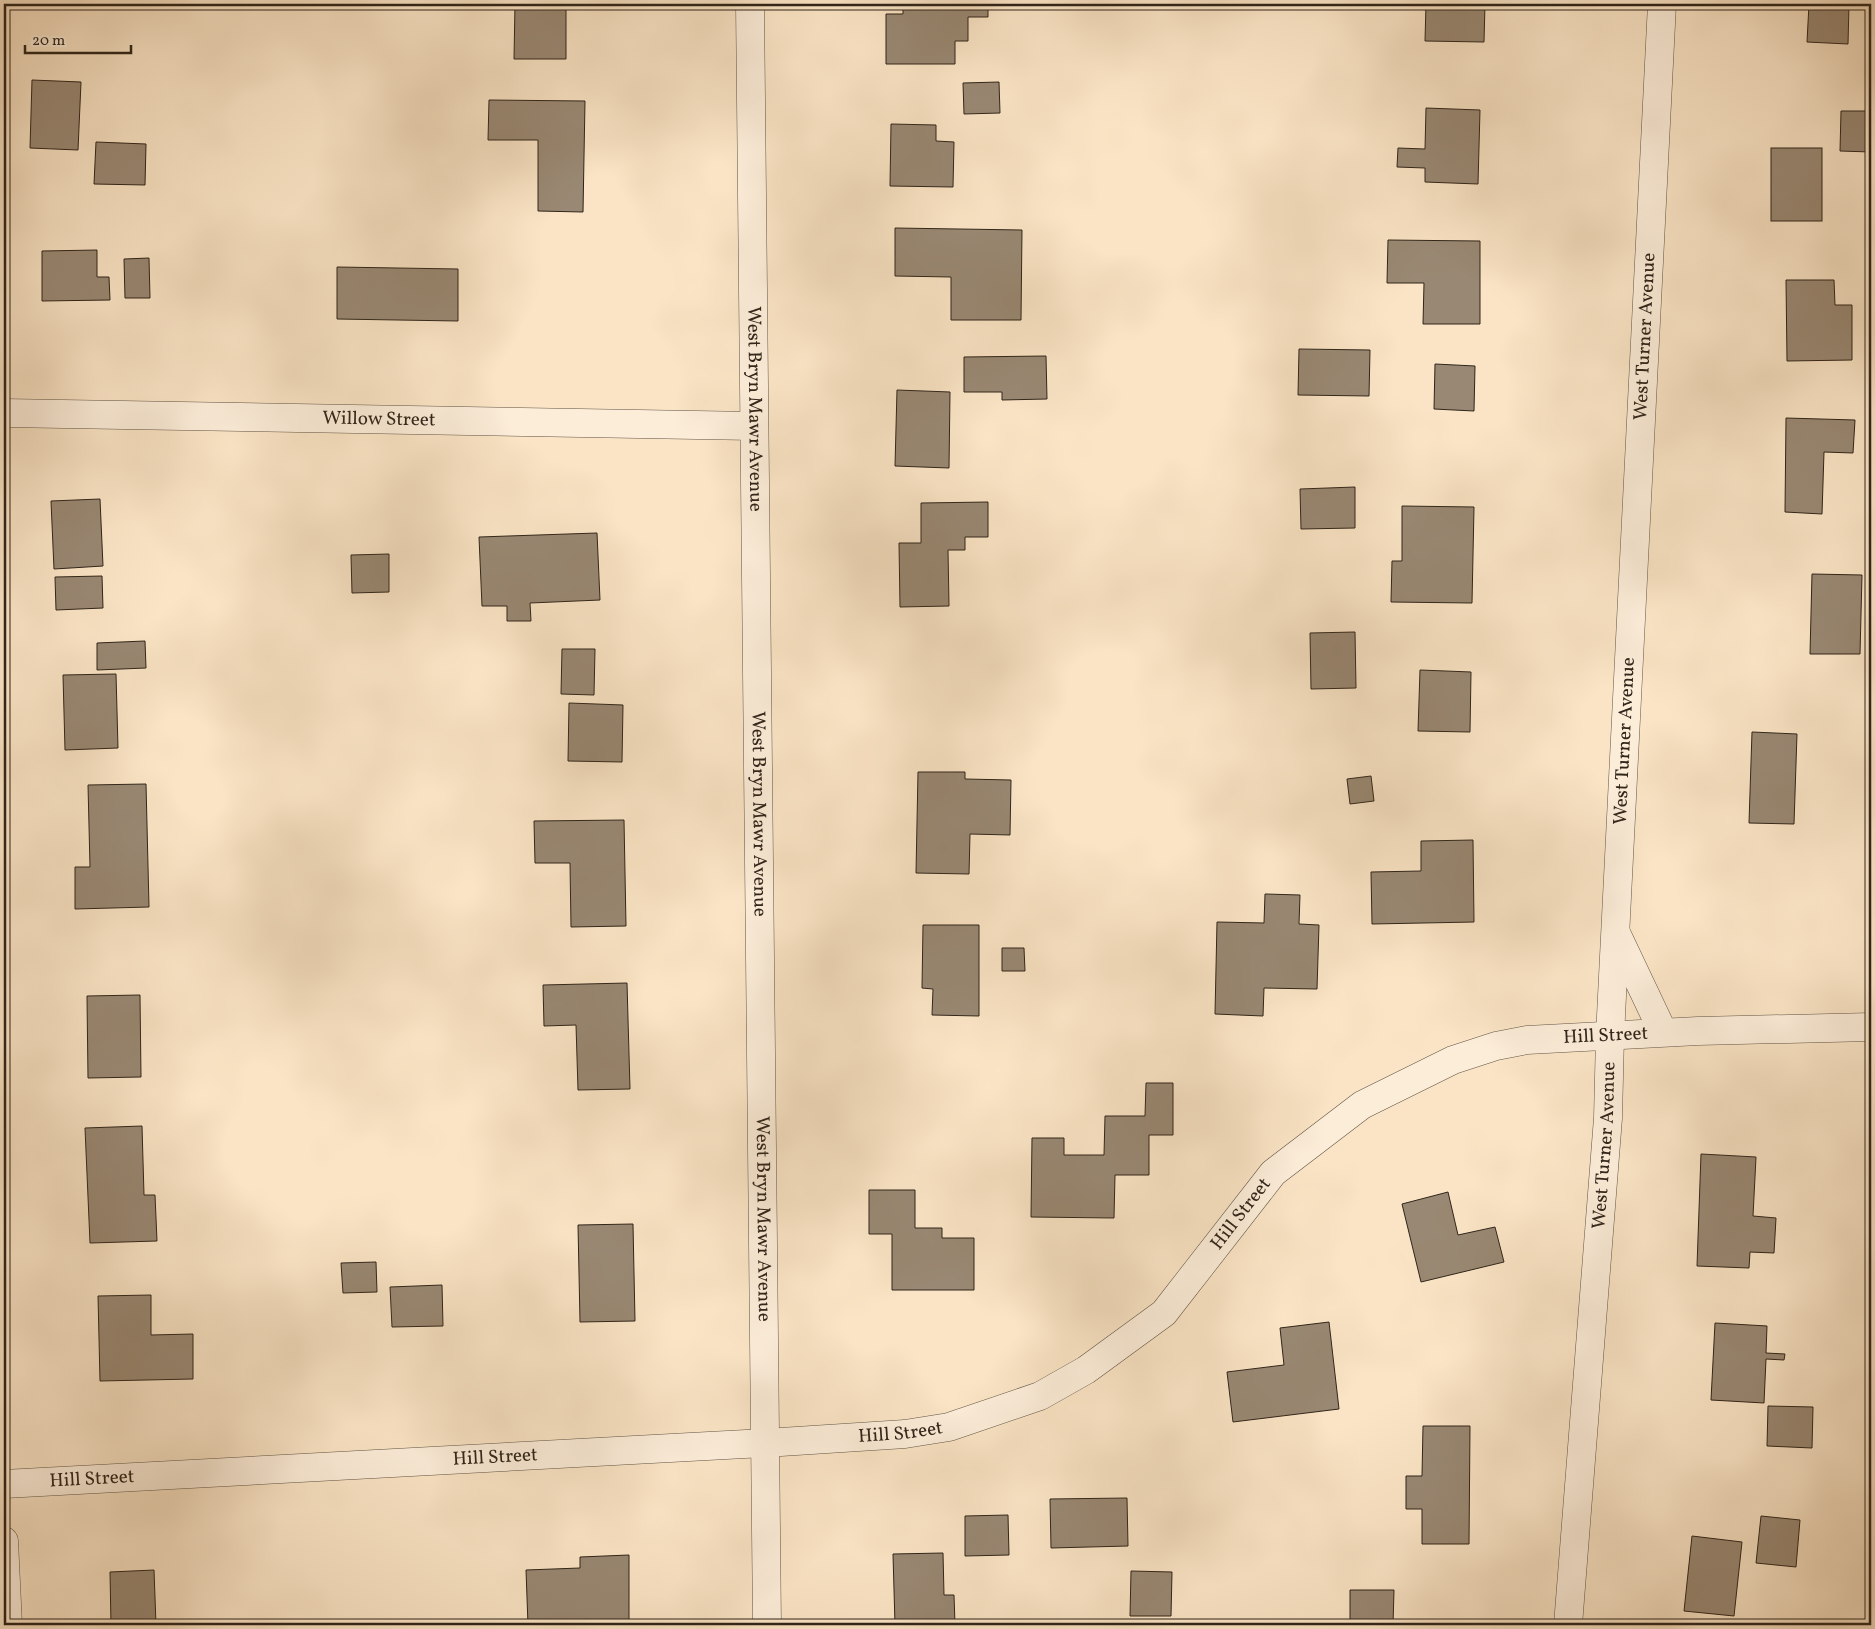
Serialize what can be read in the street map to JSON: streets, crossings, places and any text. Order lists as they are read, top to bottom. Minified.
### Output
{"streets":{"street":["West Turner Avenue","West Bryn Mawr Avenue","Willow Street","Hill Street"]},"crossings":[["West Turner Avenue","Hill Street"],["West Bryn Mawr Avenue","Willow Street"],["West Bryn Mawr Avenue","Hill Street"]],"scale_bar":"20 m"}
